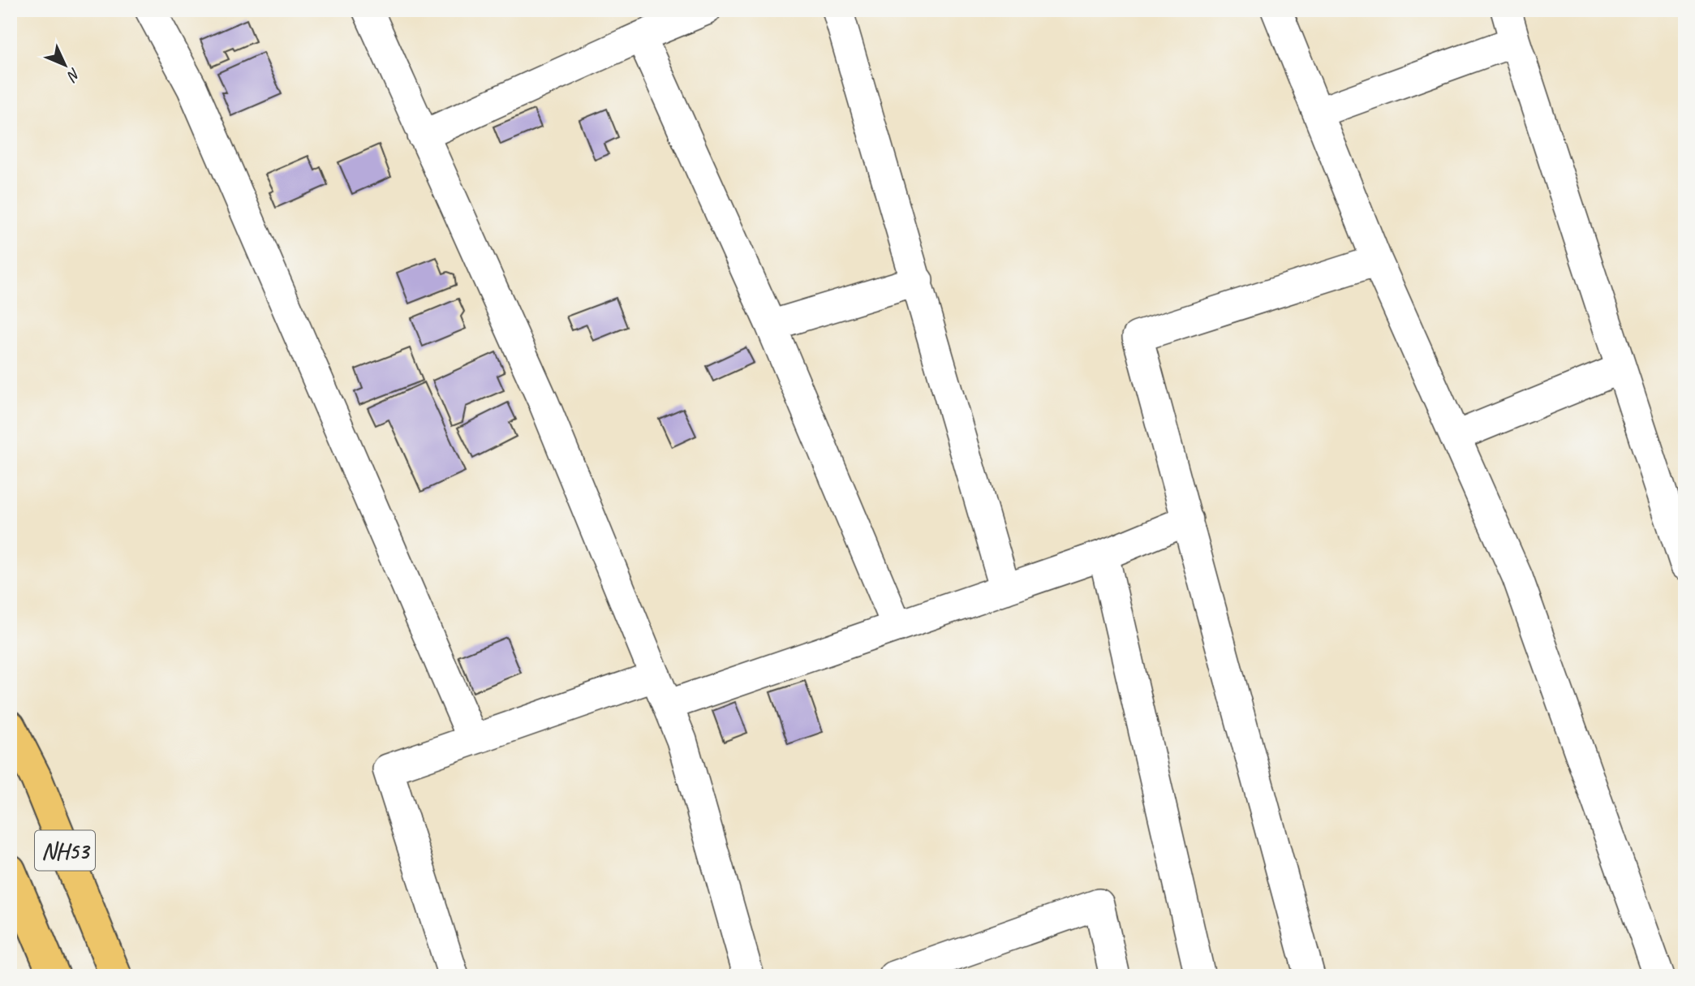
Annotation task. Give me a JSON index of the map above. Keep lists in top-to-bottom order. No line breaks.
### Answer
{"streets":{"highway":["NH53"]},"north":"bottom right"}
